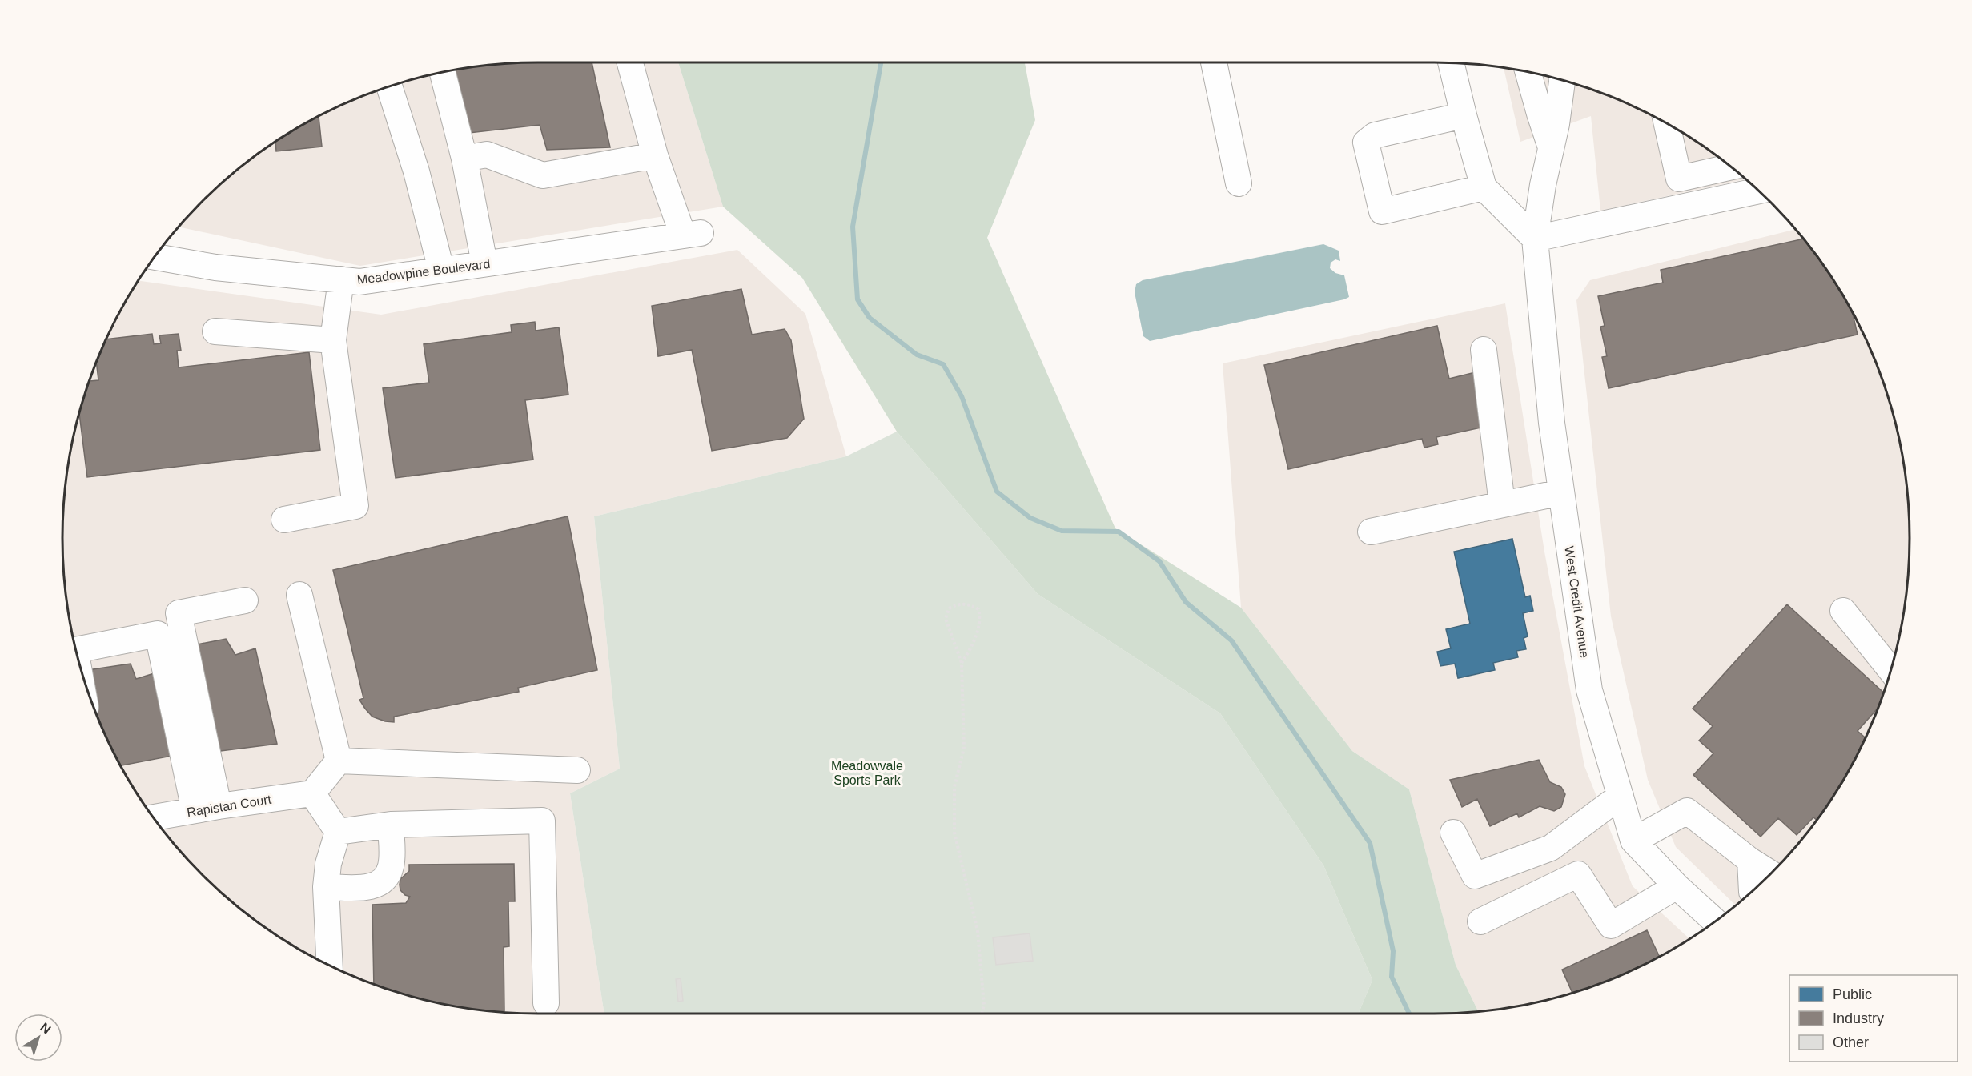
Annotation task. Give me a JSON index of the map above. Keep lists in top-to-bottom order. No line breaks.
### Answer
{"streets":{"street":["Meadowpine Boulevard","West Credit Avenue","Rapistan Court"]},"parks":["Meadowvale Sports Park"],"legend":["Public","Industry","Other"],"north":"top right"}
